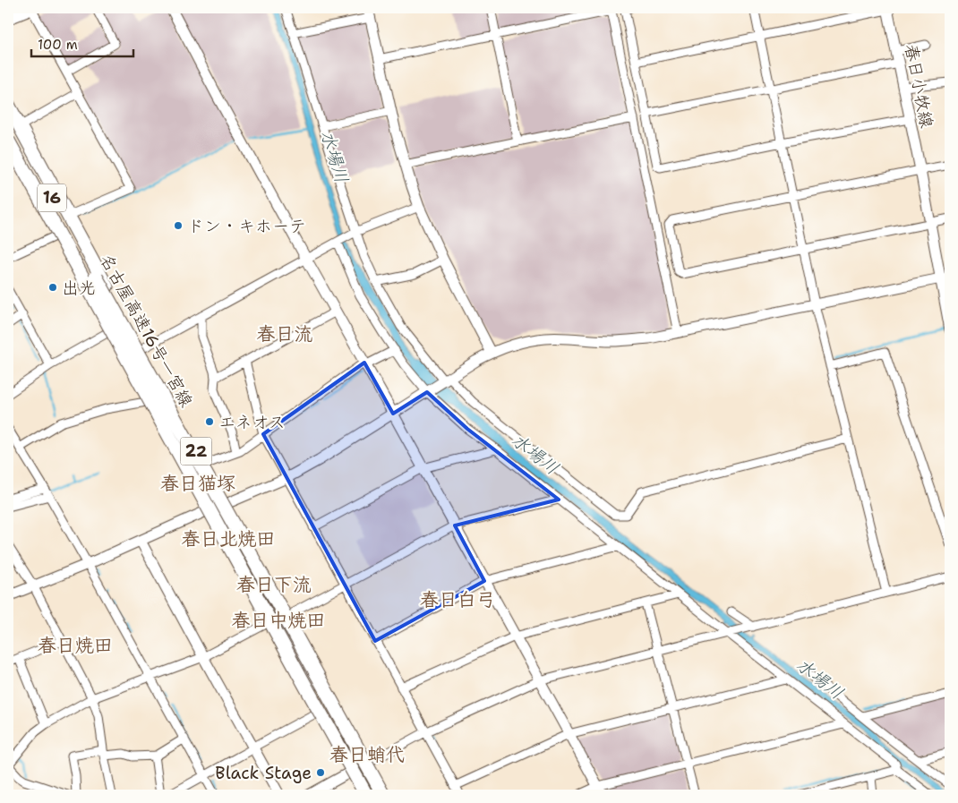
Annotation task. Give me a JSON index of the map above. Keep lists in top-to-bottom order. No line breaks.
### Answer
{"streets":{"highway":["16","名古屋高速16号一宮線","22"],"street":["春日小牧線"]},"districts":["春日流","春日猫塚","春日北焼田","春日下流","春日白弓","春日中焼田","春日焼田","春日蛸代"],"water":["水場川"],"places":["ドン・キホーテ","出光","エネオス","Black Stage"],"scale_bar":"100 m"}
